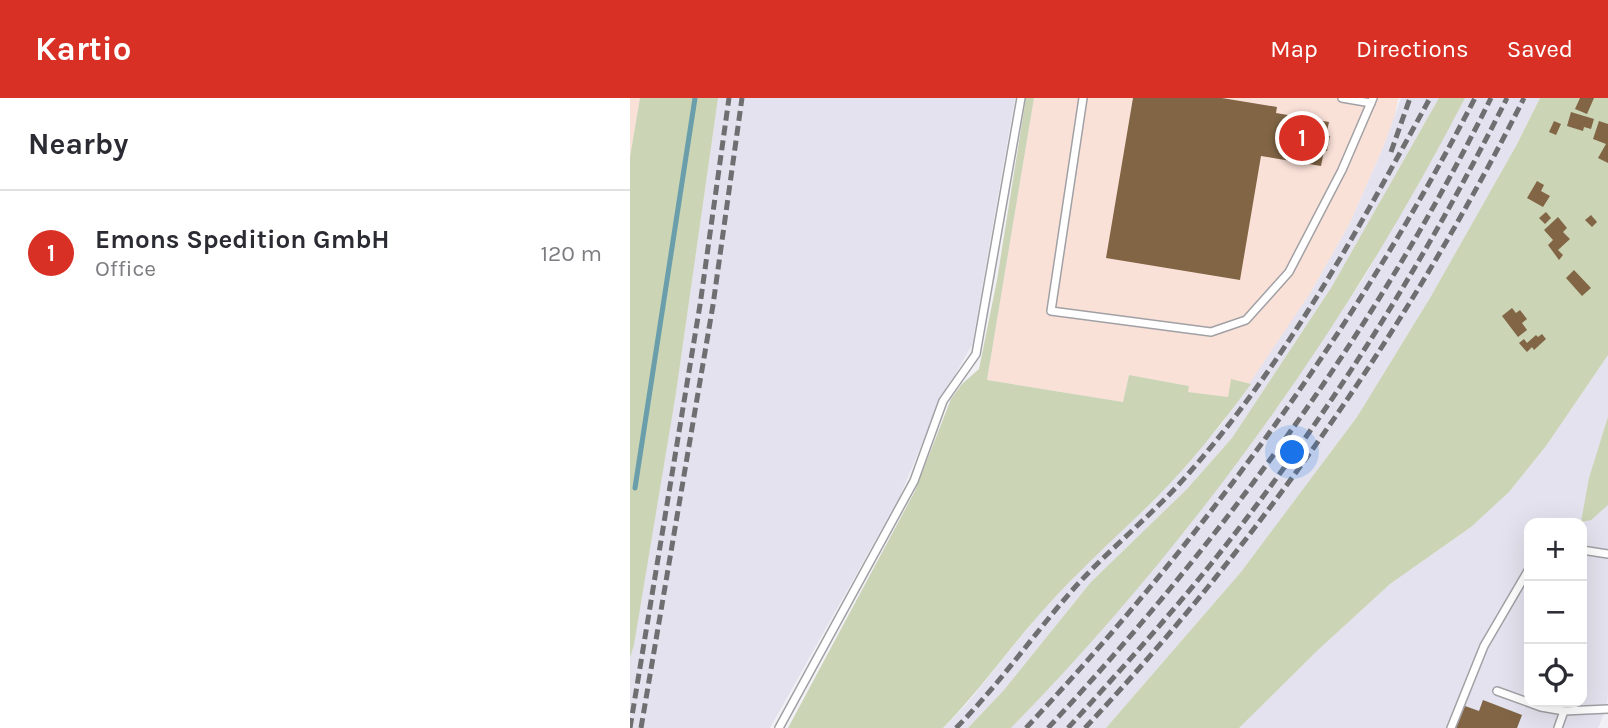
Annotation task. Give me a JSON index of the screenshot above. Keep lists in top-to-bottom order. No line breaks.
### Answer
{"page":{"header":"Kartio","nav":["Map","Directions","Saved"],"heading":"Nearby","pins":"1","list":[{"mark":"1","name":"Emons Spedition GmbH","note":"Office","value":"120 m"}],"map_buttons":["+","−"]}}
